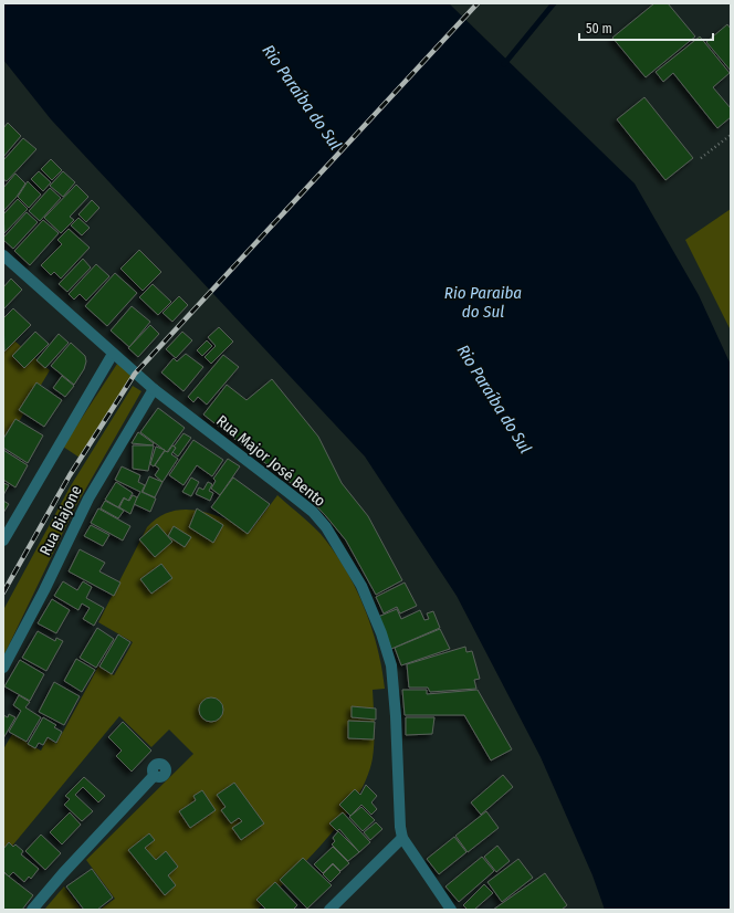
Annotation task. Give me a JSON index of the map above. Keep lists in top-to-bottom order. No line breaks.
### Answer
{"streets":{"street":["Rua Major José Bento","Rua Biajone"]},"crossings":[["Rua Major José Bento","Rua Biajone"]],"water":["Rio Paraíba do Sul","Rio Paraiba do Sul"],"scale_bar":"50 m"}
